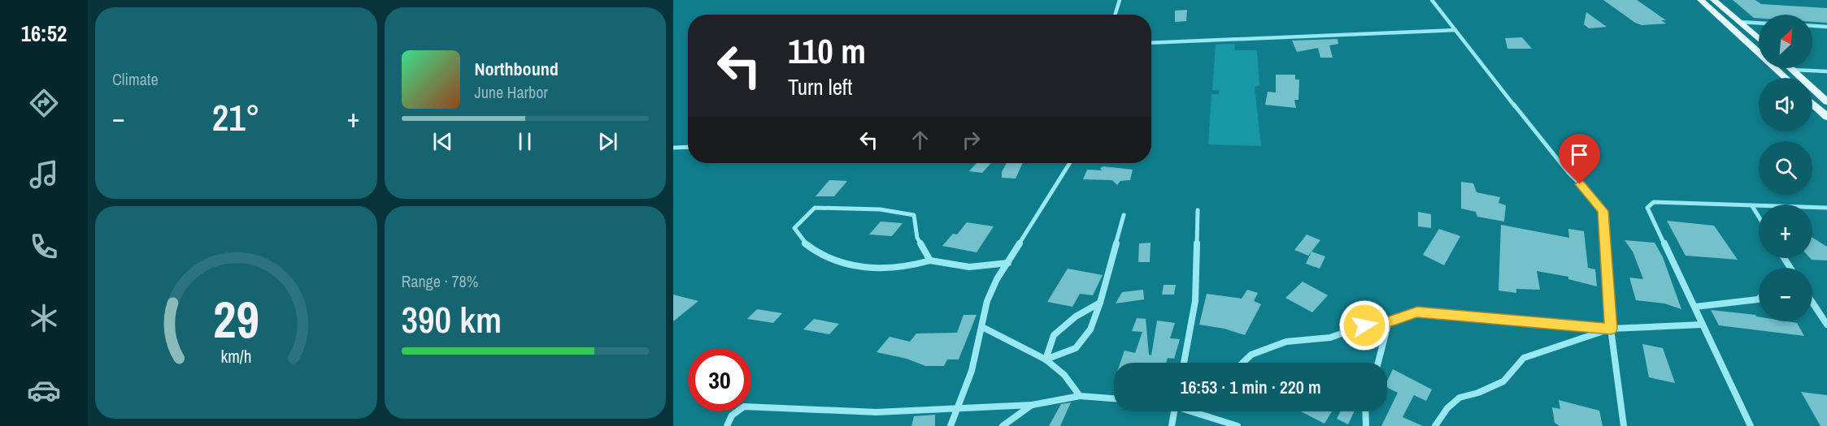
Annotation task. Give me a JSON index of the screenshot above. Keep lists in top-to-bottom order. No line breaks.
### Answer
{"north":"top right","page":{"tabs":"16:52","tile":["Climate",["Range · 78%","390 km"]],"map_buttons":["+","−"],"turn":["110 m","Turn left"],"song":["Northbound","June Harbor"],"heat":["−","21°","+"],"limit":"30","trip":"16:53 · 1 min · 220 m","gauge":["29","km/h"]}}
